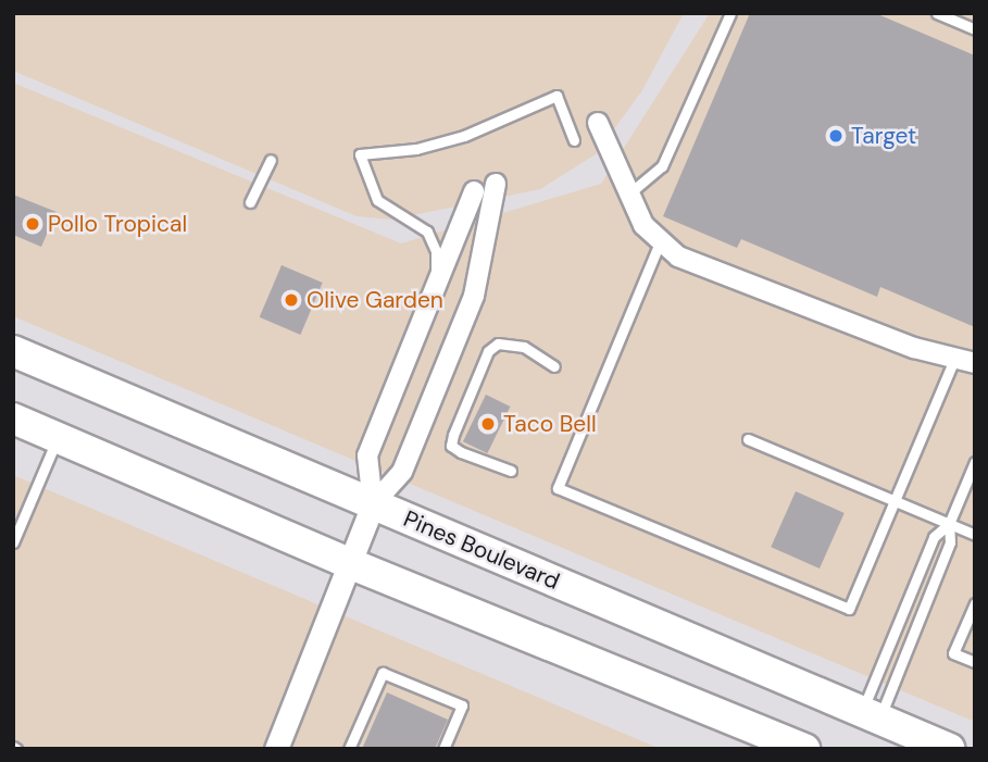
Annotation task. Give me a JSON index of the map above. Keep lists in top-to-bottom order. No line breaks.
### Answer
{"streets":{"highway":["Pines Boulevard"]},"places":["Target","Pollo Tropical","Olive Garden","Taco Bell"]}
